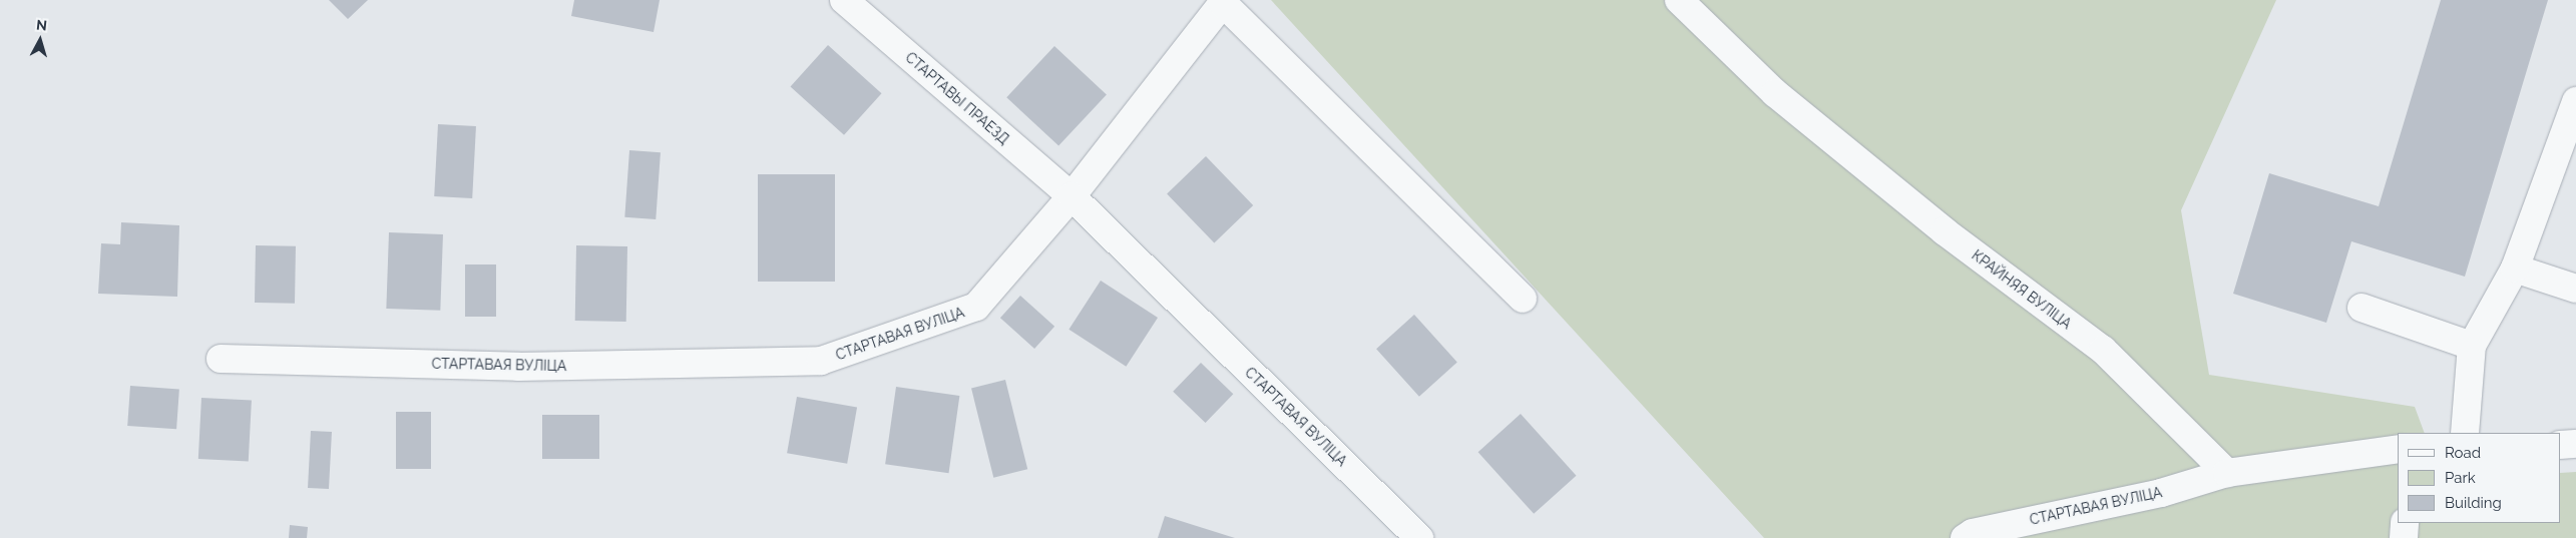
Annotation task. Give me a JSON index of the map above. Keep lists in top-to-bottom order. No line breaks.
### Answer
{"streets":{"street":["СТАРТАВЫ ПРАЕЗД","КРАЙНЯЯ ВУЛІЦА","СТАРТАВАЯ ВУЛІЦА"]},"crossings":[["СТАРТАВЫ ПРАЕЗД","СТАРТАВАЯ ВУЛІЦА"],["КРАЙНЯЯ ВУЛІЦА","СТАРТАВАЯ ВУЛІЦА"]],"legend":["Road","Park","Building"],"north":"top"}
